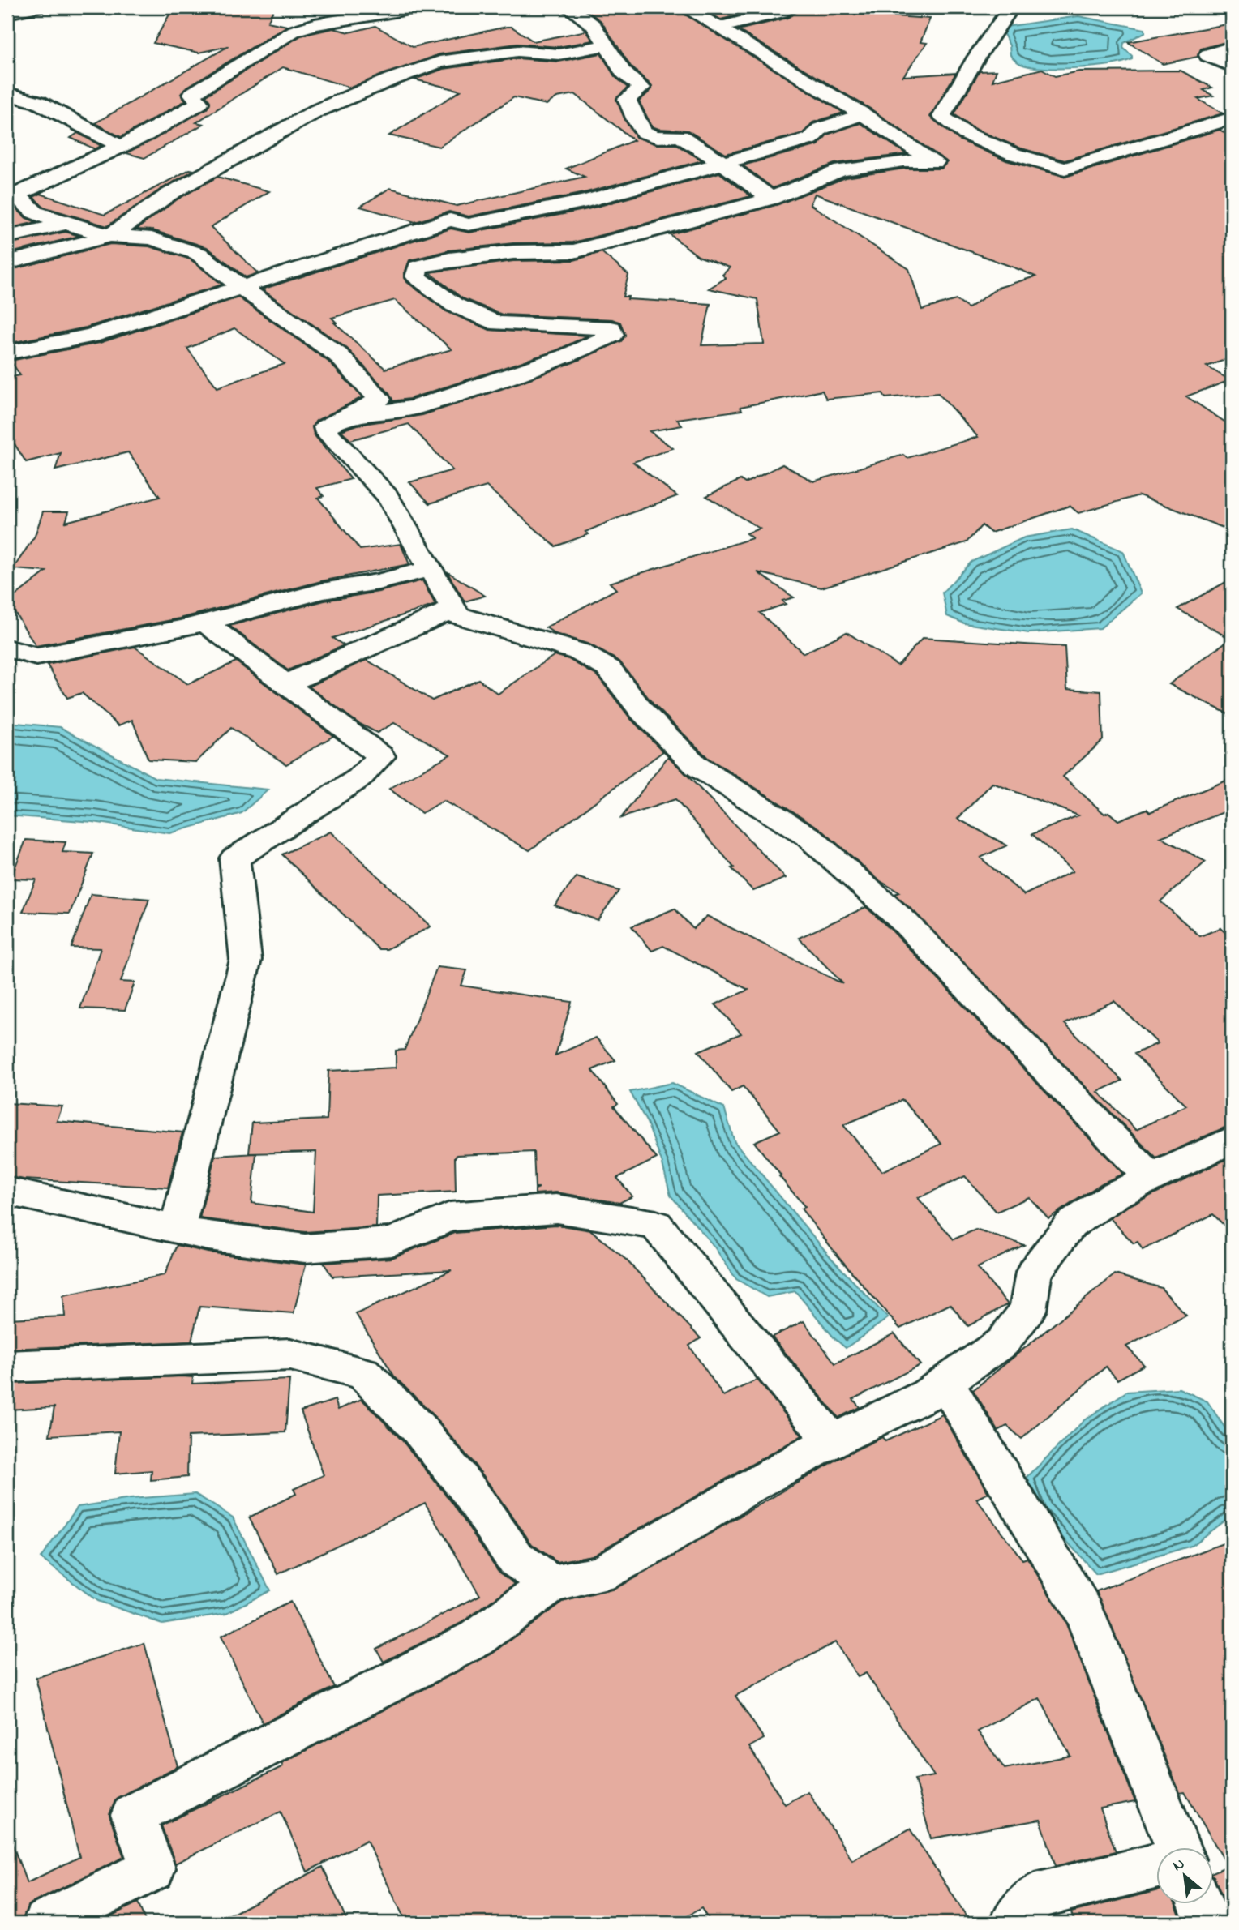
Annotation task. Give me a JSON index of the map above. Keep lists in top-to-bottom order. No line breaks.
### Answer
{"north":"top left"}
